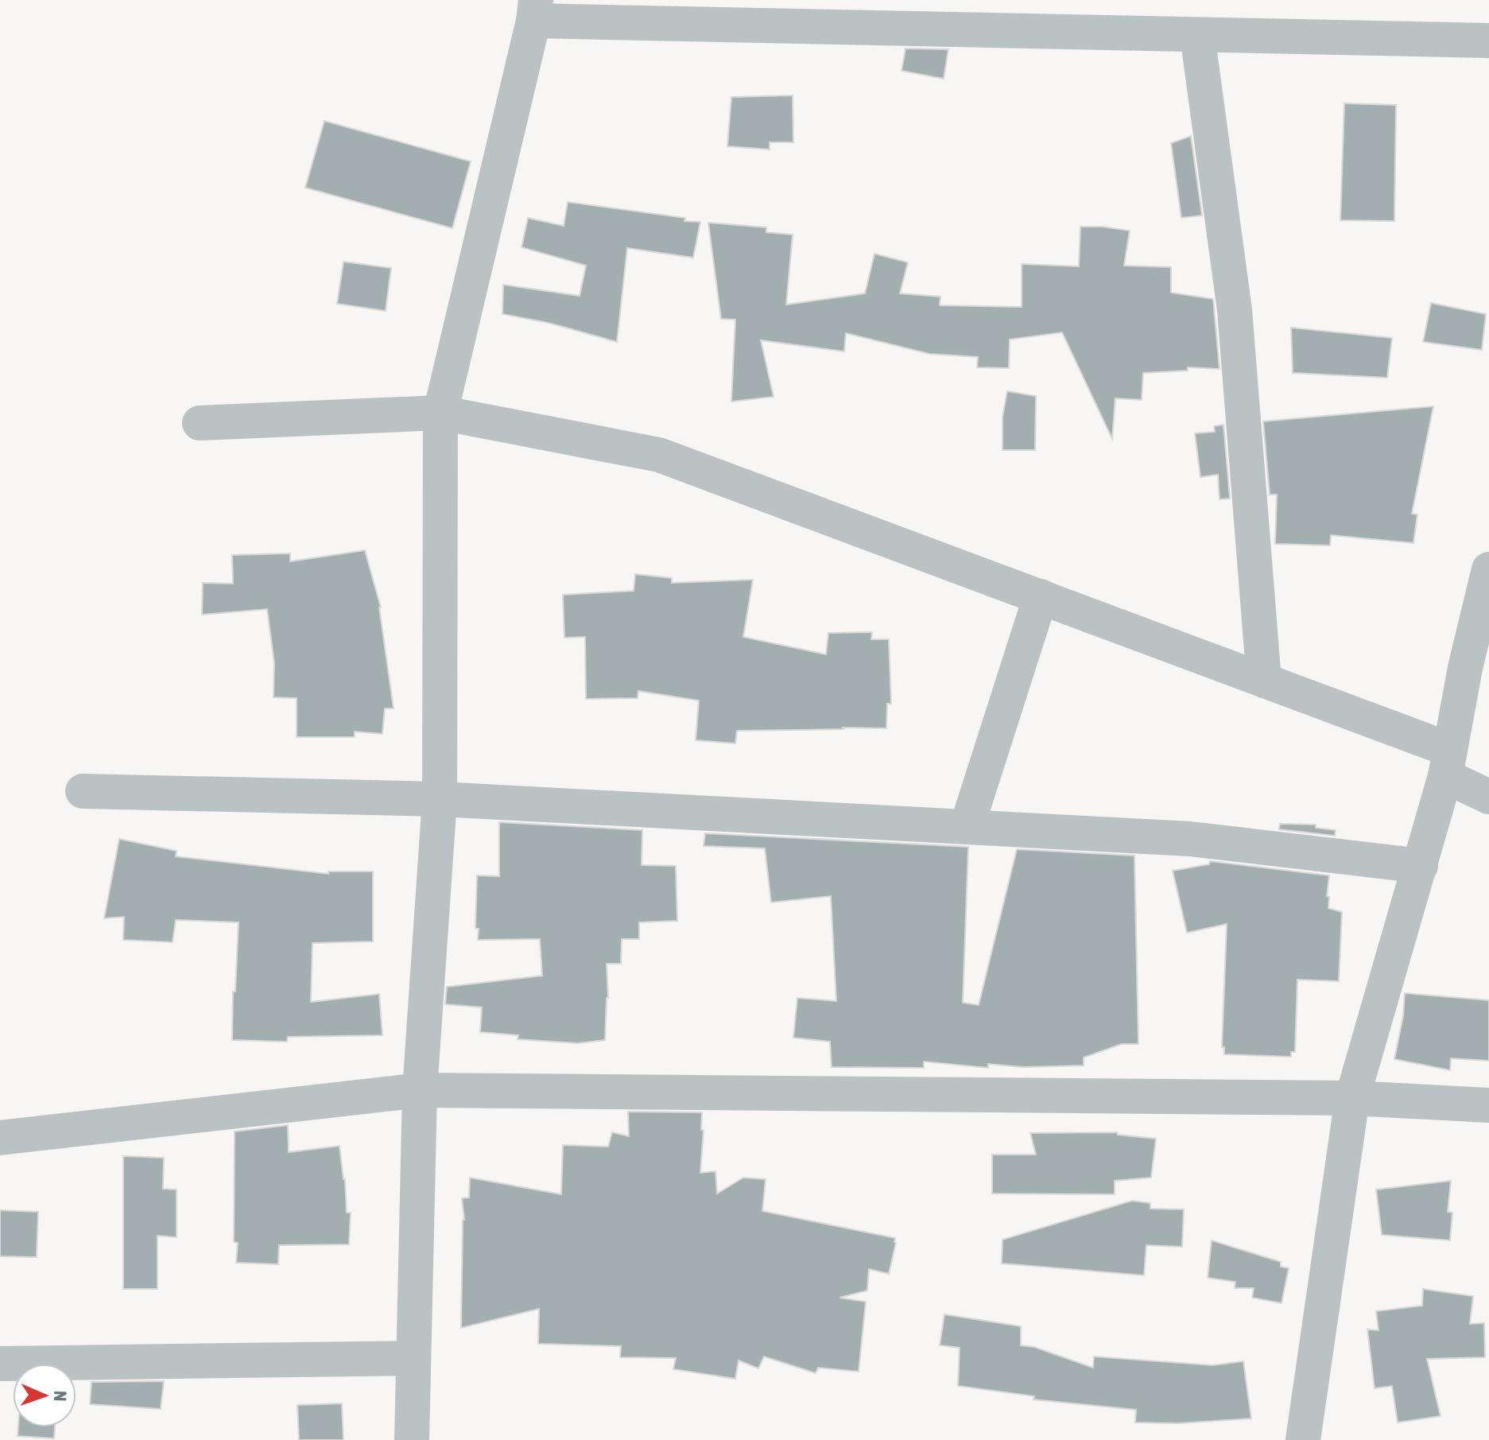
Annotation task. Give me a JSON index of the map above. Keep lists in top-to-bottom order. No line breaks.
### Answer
{"north":"right"}
